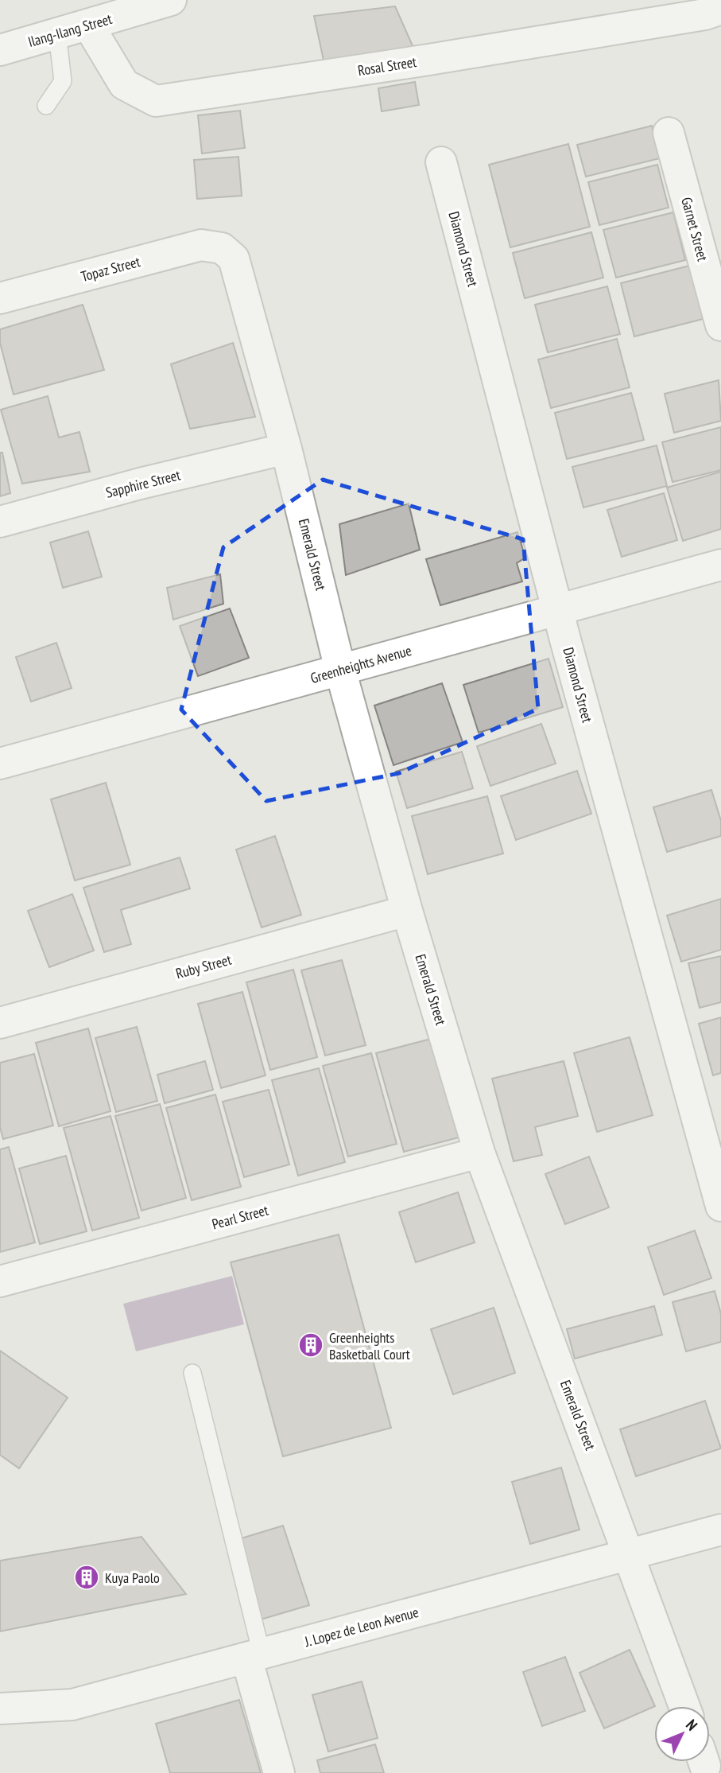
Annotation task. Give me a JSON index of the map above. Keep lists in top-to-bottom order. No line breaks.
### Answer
{"streets":{"street":["Ilang-Ilang Street","Rosal Street","Garnet Street","Diamond Street","Topaz Street","Sapphire Street","Emerald Street","Greenheights Avenue","Ruby Street","Pearl Street","J. Lopez de Leon Avenue"]},"crossings":[["Ilang-Ilang Street","Rosal Street"],["Diamond Street","Greenheights Avenue"],["Topaz Street","Emerald Street"],["Sapphire Street","Emerald Street"],["Emerald Street","Greenheights Avenue"],["Emerald Street","Ruby Street"],["Emerald Street","Pearl Street"],["Emerald Street","J. Lopez de Leon Avenue"]],"places":{"building":["Greenheights Basketball Court","Kuya Paolo"]},"north":"top right"}
